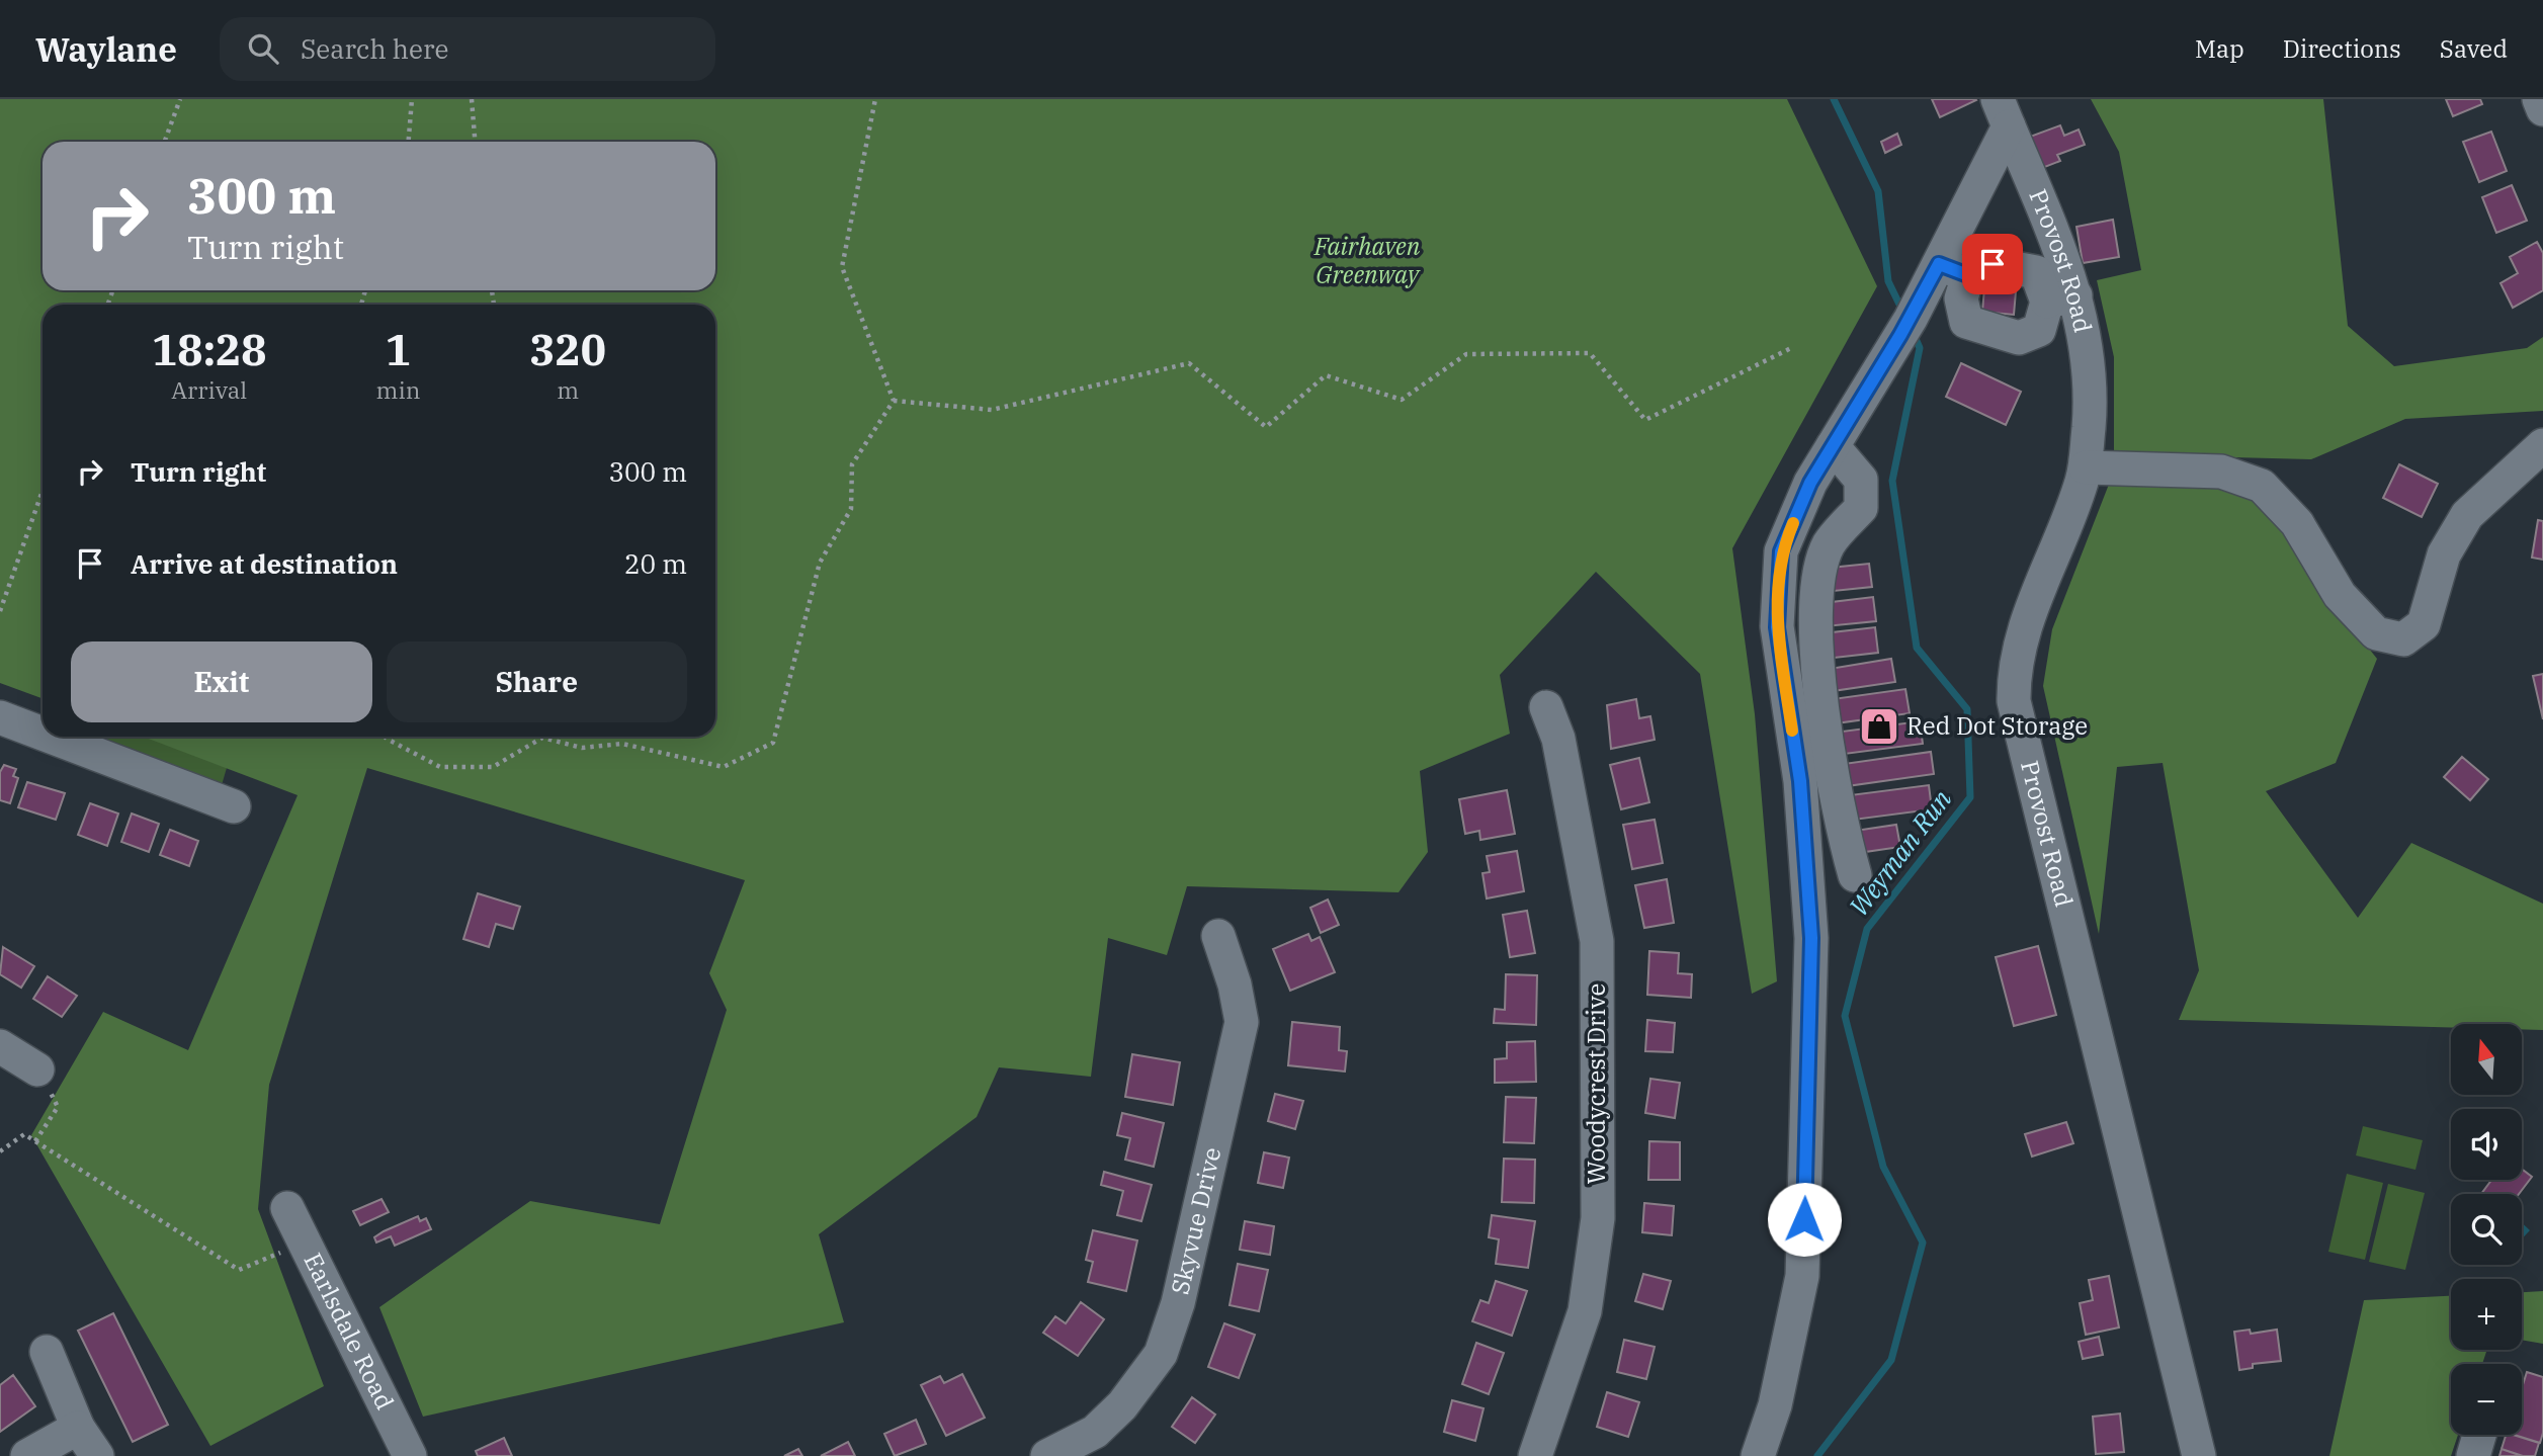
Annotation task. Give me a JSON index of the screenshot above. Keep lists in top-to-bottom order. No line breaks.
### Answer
{"streets":{"street":["Provost Road","Woodycrest Drive","Skyvue Drive","Earlsdale Road"]},"water":["Weyman Run"],"parks":["Fairhaven Greenway"],"places":{"shop":["Red Dot Storage"]},"north":"top","page":{"header":"Waylane","search":"Search here","nav":["Map","Directions","Saved"],"turn":["300 m","Turn right"],"eta":["18:28","Arrival","1","min","320","m"],"list":[{"name":"Turn right","value":"300 m"},{"name":"Arrive at destination","value":"20 m"}],"buttons":["Exit","Share"],"map_buttons":["+","−"]}}
